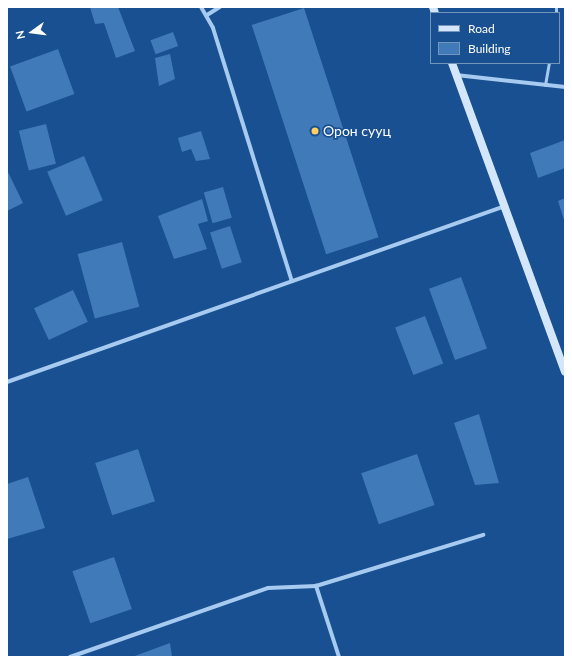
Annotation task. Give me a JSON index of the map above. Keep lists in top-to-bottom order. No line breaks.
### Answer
{"places":["Орон сууц"],"legend":["Road","Building"],"north":"left"}
